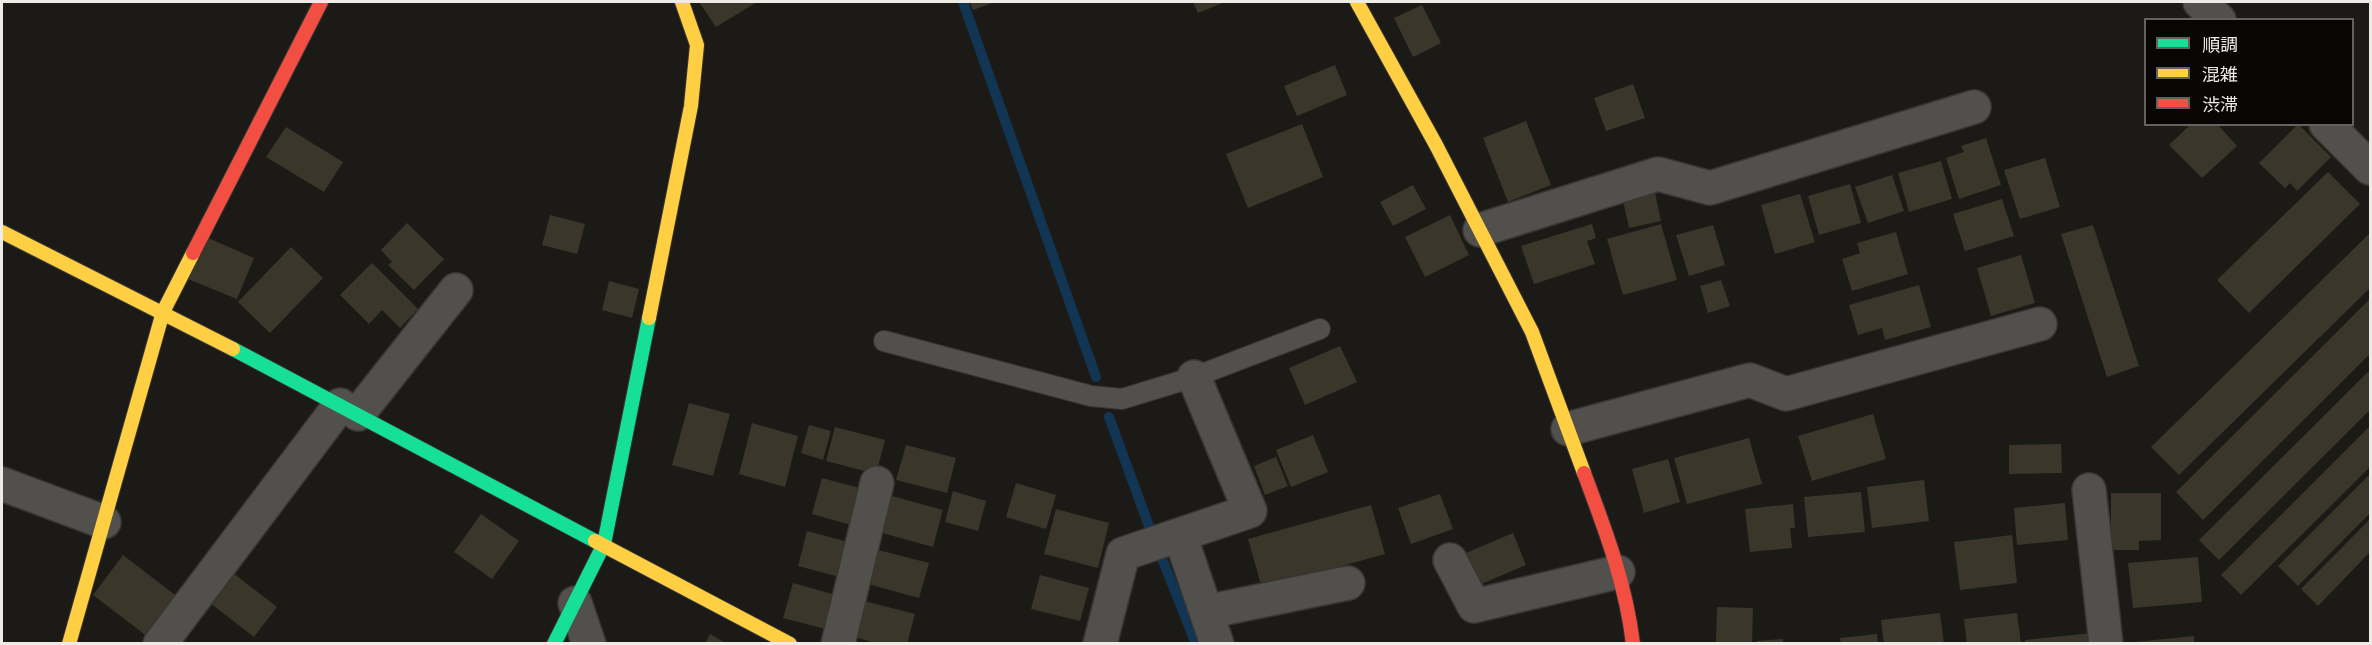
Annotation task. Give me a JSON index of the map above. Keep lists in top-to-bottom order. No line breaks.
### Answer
{"legend":["順調","混雑","渋滞"]}
